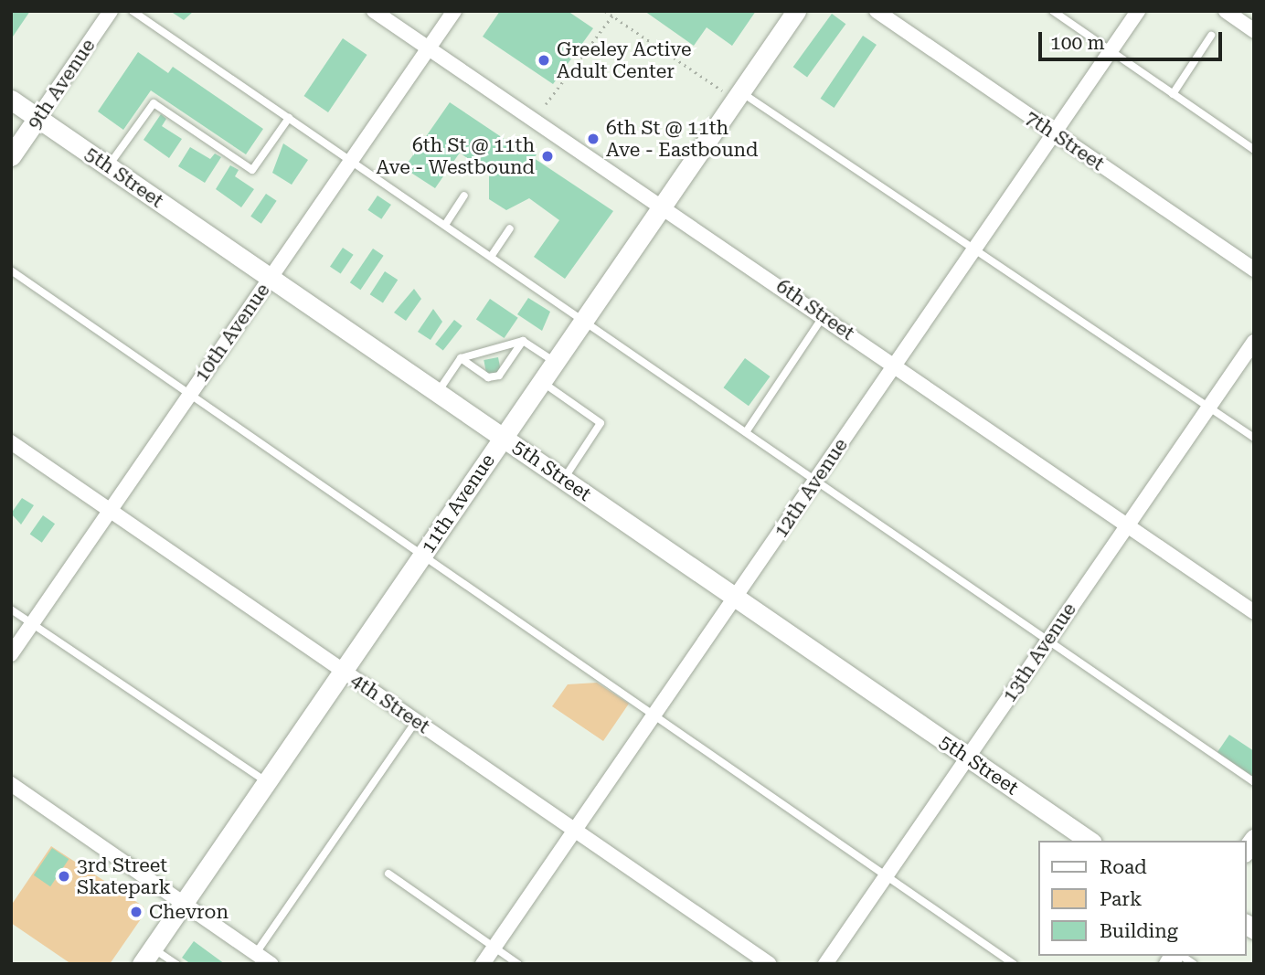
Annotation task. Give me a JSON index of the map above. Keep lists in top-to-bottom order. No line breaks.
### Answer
{"streets":{"main road":["9th Avenue","5th Street","11th Avenue"],"street":["7th Street","6th Street","10th Avenue","12th Avenue","13th Avenue","4th Street"]},"crossings":[["9th Avenue","5th Street"],["7th Street","12th Avenue"],["5th Street","10th Avenue"],["5th Street","12th Avenue"],["5th Street","11th Avenue"],["5th Street","13th Avenue"],["6th Street","10th Avenue"],["6th Street","12th Avenue"],["6th Street","11th Avenue"],["6th Street","13th Avenue"],["10th Avenue","4th Street"],["12th Avenue","4th Street"],["11th Avenue","4th Street"]],"places":["Greeley Active Adult Center","6th St @ 11th Ave - Eastbound","6th St @ 11th Ave - Westbound","3rd Street Skatepark","Chevron"],"legend":["Road","Park","Building"],"scale_bar":"100 m"}
